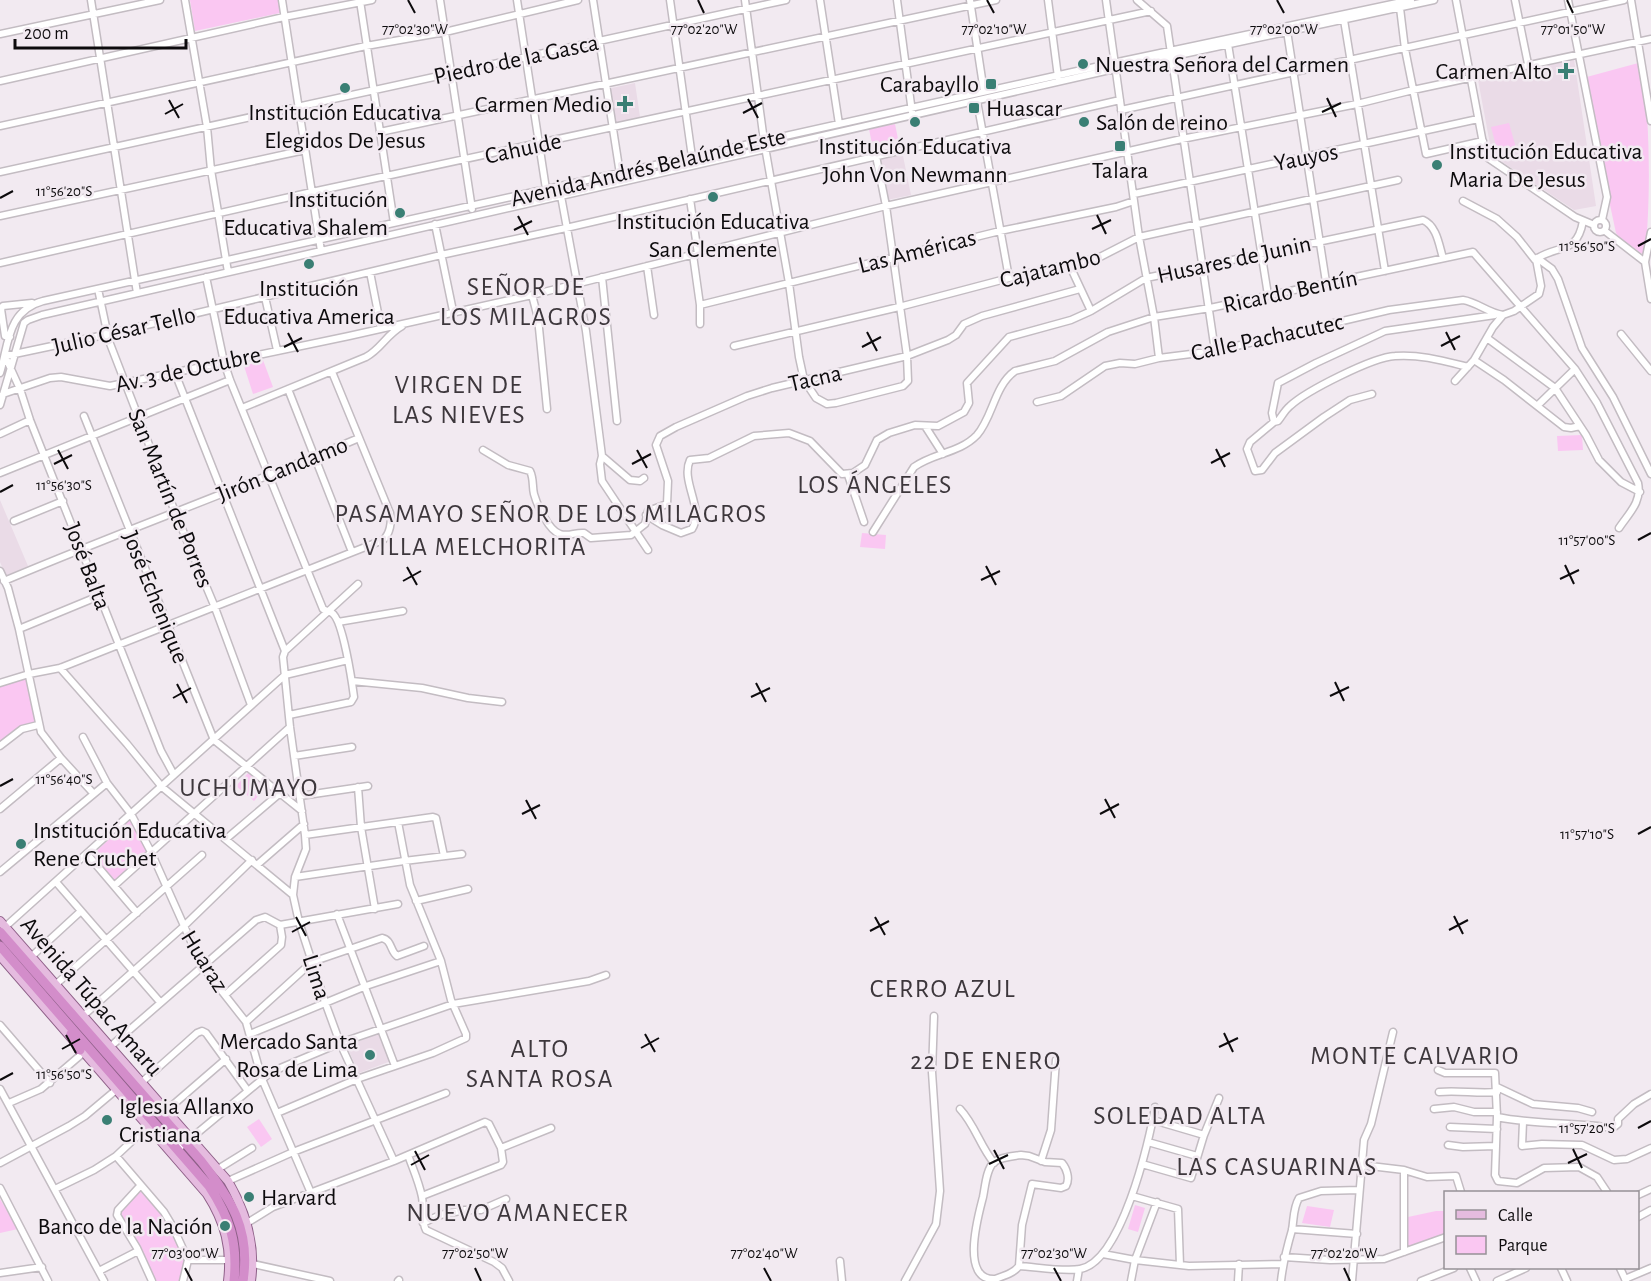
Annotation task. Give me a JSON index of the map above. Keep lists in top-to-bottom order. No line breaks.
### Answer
{"streets":{"highway":["Avenida Túpac Amaru"],"street":["Piedro de la Gasca","Cahuide","Yauyos","Avenida Andrés Belaúnde Este","Las Américas","Husares de Junin","Cajatambo","Ricardo Bentín","Julio César Tello","Calle Pachacutec","Av. 3 de Octubre","Tacna","Jirón Candamo","San Martín de Porres","José Balta","José Echenique","Huaraz","Lima"]},"crossings":[["Yauyos","Las Américas"],["Avenida Andrés Belaúnde Este","Julio César Tello"],["Avenida Andrés Belaúnde Este","Av. 3 de Octubre"],["Avenida Andrés Belaúnde Este","San Martín de Porres"],["Avenida Andrés Belaúnde Este","José Balta"],["Husares de Junin","Ricardo Bentín"],["Julio César Tello","San Martín de Porres"],["Julio César Tello","José Balta"],["Av. 3 de Octubre","San Martín de Porres"],["Av. 3 de Octubre","José Balta"],["Jirón Candamo","San Martín de Porres"],["Jirón Candamo","José Balta"],["Jirón Candamo","José Echenique"],["José Echenique","Lima"]],"districts":["SEÑOR DE LOS MILAGROS","VIRGEN DE LAS NIEVES","LOS ÁNGELES","PASAMAYO SEÑOR DE LOS MILAGROS","VILLA MELCHORITA","UCHUMAYO","CERRO AZUL","ALTO SANTA ROSA","MONTE CALVARIO","22 DE ENERO","SOLEDAD ALTA","LAS CASUARINAS","NUEVO AMANECER"],"places":{"other":["Nuestra Señora del Carmen","Institución Educativa Elegidos De Jesus","Institución Educativa John Von Newmann","Salón de reino","Institución Educativa Maria De Jesus","Institución Educativa San Clemente","Institución Educativa Shalem","Institución Educativa America","Institución Educativa Rene Cruchet","Mercado Santa Rosa de Lima","Iglesia Allanxo Cristiana","Harvard","Banco de la Nación"],"health":["Carmen Alto","Carmen Medio"],"transit":["Carabayllo","Huascar","Talara"]},"legend":["Calle","Parque"],"scale_bar":"200 m","coordinates":["77°02'30\"W","77°02'20\"W","77°02'10\"W","77°02'00\"W","77°01'50\"W","11°56'20\"S","11°56'50\"S","11°56'30\"S","11°57'00\"S","11°56'40\"S","11°57'10\"S","11°57'20\"S","77°03'00\"W","77°02'50\"W","77°02'40\"W"]}
